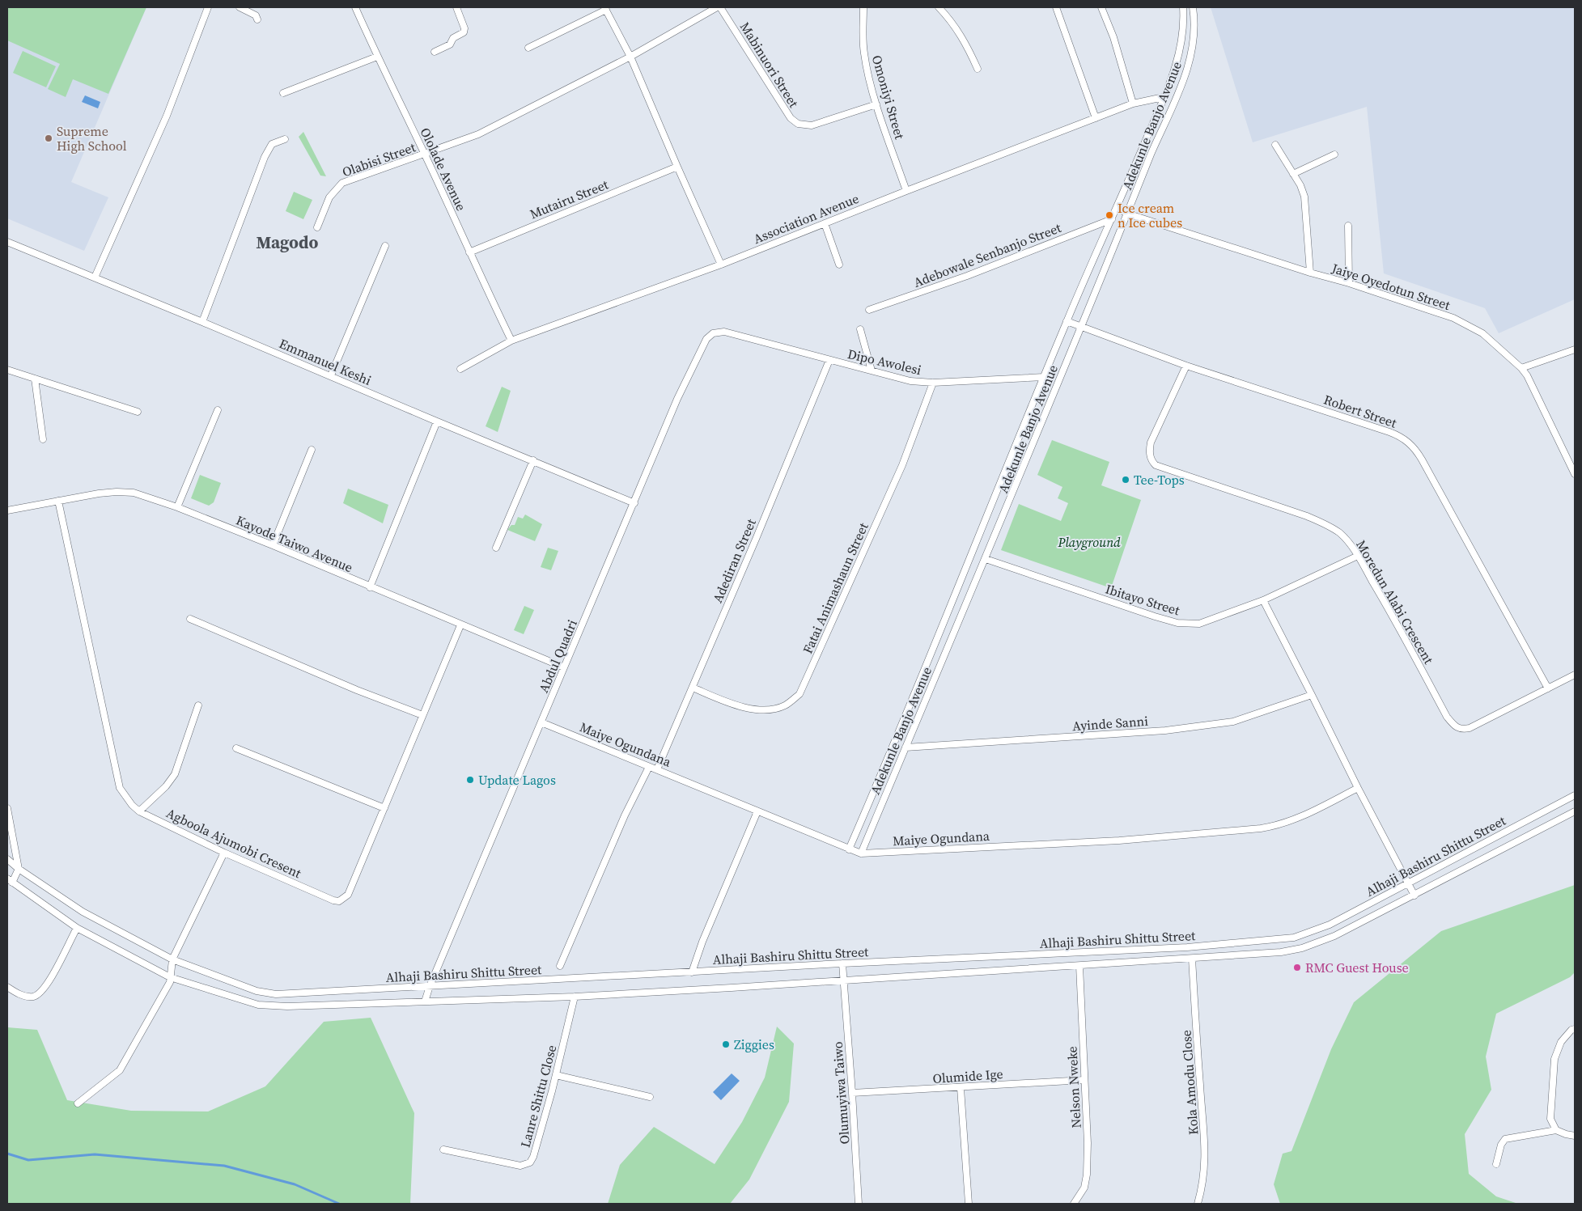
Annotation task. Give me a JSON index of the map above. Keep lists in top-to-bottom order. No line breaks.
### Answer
{"streets":{"street":["Mabinuori Street","Omoniyi Street","Adekunle Banjo Avenue","Olabisi Street","Ololade Avenue","Mutairu Street","Association Avenue","Adebowale Senbanjo Street","Jaiye Oyedotun Street","Emmanuel Keshi","Dipo Awolesi","Robert Street","Kayode Taiwo Avenue","Adediran Street","Fatai Animashaun Street","Ibitayo Street","Moredun Alabi Crescent","Abdul Quadri","Ayinde Sanni","Maiye Ogundana","Agboola Ajumobi Cresent","Alhaji Bashiru Shittu Street","Olumide Ige","Kola Amodu Close","Nelson Nweke","Olumuyiwa Taiwo","Lanre Shittu Close"]},"crossings":[["Mabinuori Street","Omoniyi Street"],["Omoniyi Street","Association Avenue"],["Adekunle Banjo Avenue","Association Avenue"],["Adekunle Banjo Avenue","Adebowale Senbanjo Street"],["Adekunle Banjo Avenue","Jaiye Oyedotun Street"],["Adekunle Banjo Avenue","Dipo Awolesi"],["Adekunle Banjo Avenue","Robert Street"],["Adekunle Banjo Avenue","Ibitayo Street"],["Adekunle Banjo Avenue","Ayinde Sanni"],["Adekunle Banjo Avenue","Maiye Ogundana"],["Olabisi Street","Ololade Avenue"],["Ololade Avenue","Mutairu Street"],["Ololade Avenue","Association Avenue"],["Emmanuel Keshi","Abdul Quadri"],["Dipo Awolesi","Adediran Street"],["Dipo Awolesi","Fatai Animashaun Street"],["Dipo Awolesi","Abdul Quadri"],["Robert Street","Moredun Alabi Crescent"],["Kayode Taiwo Avenue","Abdul Quadri"],["Kayode Taiwo Avenue","Agboola Ajumobi Cresent"],["Adediran Street","Fatai Animashaun Street"],["Adediran Street","Maiye Ogundana"],["Ibitayo Street","Moredun Alabi Crescent"],["Abdul Quadri","Maiye Ogundana"],["Abdul Quadri","Alhaji Bashiru Shittu Street"],["Alhaji Bashiru Shittu Street","Kola Amodu Close"],["Alhaji Bashiru Shittu Street","Nelson Nweke"],["Alhaji Bashiru Shittu Street","Olumuyiwa Taiwo"],["Alhaji Bashiru Shittu Street","Lanre Shittu Close"],["Olumide Ige","Nelson Nweke"],["Olumide Ige","Olumuyiwa Taiwo"]],"districts":["Magodo"],"parks":["Playground"],"places":["Supreme High School","Ice cream n Ice cubes","Tee-Tops","Update Lagos","RMC Guest House","Ziggies"]}
